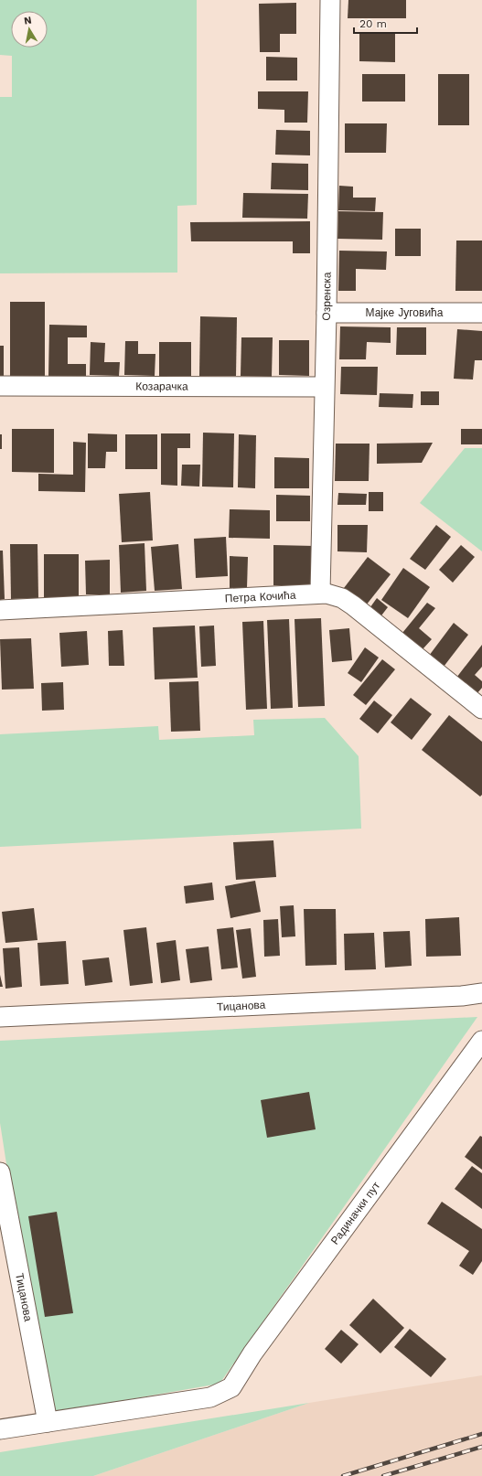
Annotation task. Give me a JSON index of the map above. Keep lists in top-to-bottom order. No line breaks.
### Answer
{"streets":{"street":["Озренска","Мајке Југовића","Козарачка","Петра Кочића","Тицанова","Радиначки пут"]},"crossings":[["Озренска","Мајке Југовића"],["Озренска","Козарачка"],["Озренска","Петра Кочића"],["Тицанова","Радиначки пут"]],"scale_bar":"20 m","north":"top"}
